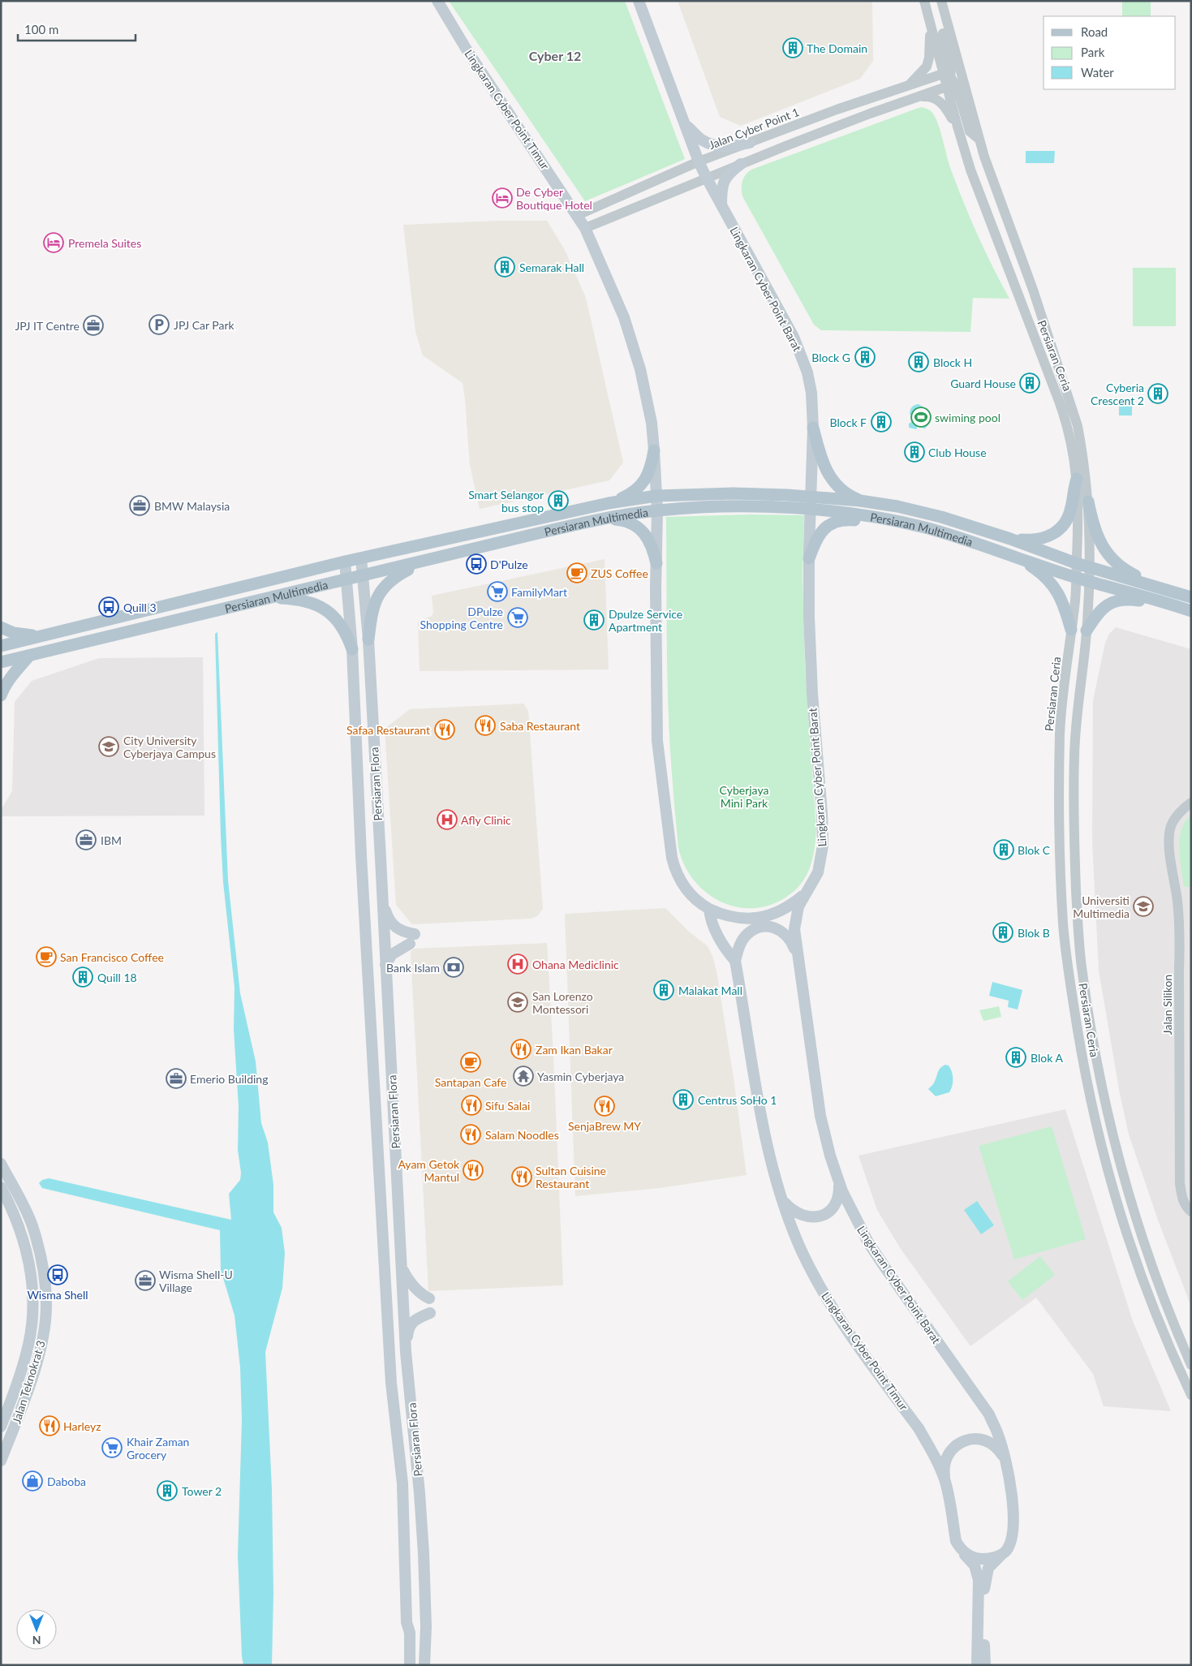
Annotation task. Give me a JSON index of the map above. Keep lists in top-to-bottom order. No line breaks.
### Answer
{"streets":{"main road":["Lingkaran Cyber Point Timur","Lingkaran Cyber Point Barat","Persiaran Multimedia","Persiaran Flora","Jalan Teknokrat 3"],"street":["Jalan Cyber Point 1","Persiaran Ceria","Jalan Silikon"]},"crossings":[["Lingkaran Cyber Point Timur","Jalan Cyber Point 1"],["Lingkaran Cyber Point Timur","Persiaran Multimedia"],["Jalan Cyber Point 1","Lingkaran Cyber Point Barat"],["Lingkaran Cyber Point Barat","Persiaran Multimedia"],["Persiaran Ceria","Persiaran Multimedia"],["Persiaran Multimedia","Persiaran Flora"]],"districts":["Cyber 12"],"parks":["Cyberjaya Mini Park"],"places":{"building":["The Domain","Semarak Hall","Block G","Block H","Guard House","Cyberia Crescent 2","Block F","Club House","Smart Selangor bus stop","Dpulze Service Apartment","Blok C","Blok B","Quill 18","Malakat Mall","Blok A","Centrus SoHo 1","Tower 2"],"hotel":["De Cyber Boutique Hotel","Premela Suites"],"parking":["JPJ Car Park"],"office":["JPJ IT Centre","BMW Malaysia","IBM","Emerio Building","Wisma Shell-U Village"],"sports":["swiming pool"],"bus stop":["D'Pulze","Quill 3","Wisma Shell"],"cafe":["ZUS Coffee","San Francisco Coffee","Santapan Cafe"],"supermarket":["FamilyMart","DPulze Shopping Centre","Khair Zaman Grocery"],"restaurant":["Saba Restaurant","Safaa Restaurant","Zam Ikan Bakar","Sifu Salai","SenjaBrew MY","Salam Noodles","Ayam Getok Mantul","Sultan Cuisine Restaurant","Harleyz"],"school or university":["City University Cyberjaya Campus","Universiti Multimedia","San Lorenzo Montessori"],"hospital":["Afly Clinic","Ohana Mediclinic"],"bank":["Bank Islam"],"temple":["Yasmin Cyberjaya"],"shop":["Daboba"]},"legend":["Road","Park","Water"],"scale_bar":"100 m","north":"bottom"}
